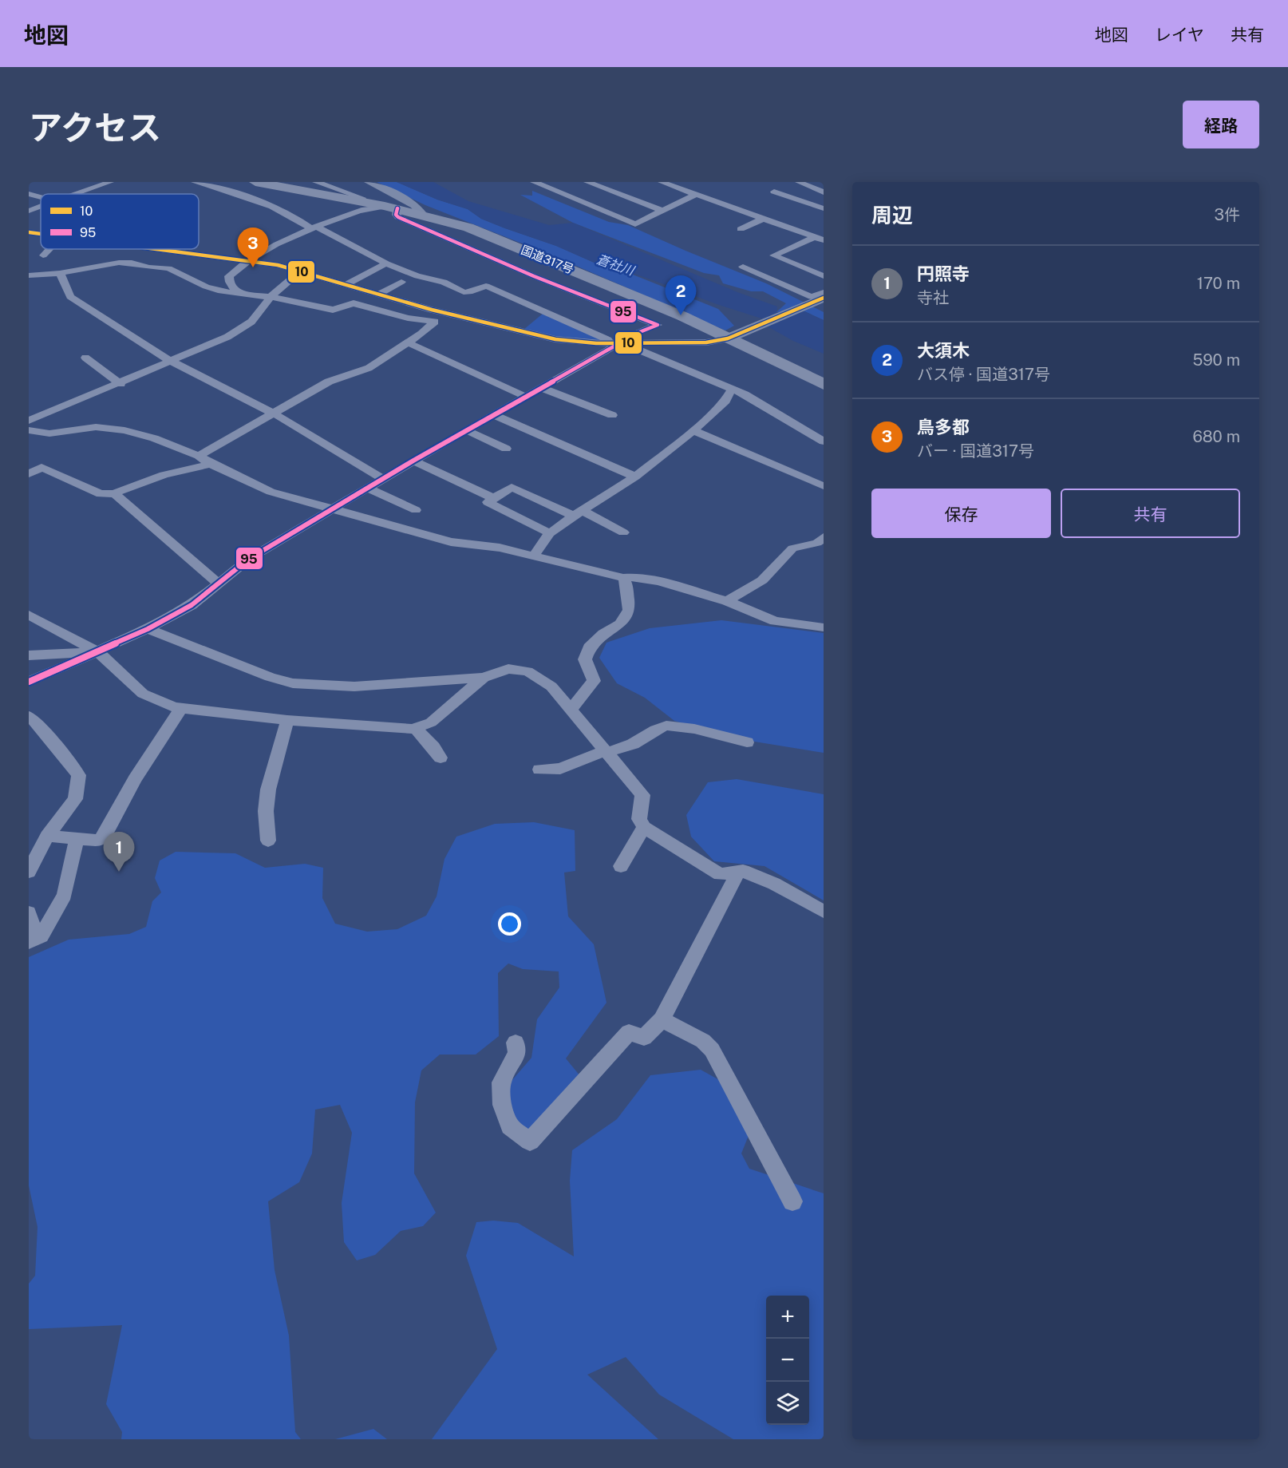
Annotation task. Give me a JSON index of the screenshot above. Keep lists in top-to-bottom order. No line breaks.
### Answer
{"streets":{"highway":["国道317号"]},"water":["蒼社川"],"lines":["transit line 95","transit line 10"],"legend":["10","95"],"page":{"header":"地図","nav":["地図","レイヤ","共有"],"title":"アクセス","buttons":["経路",["保存","共有"]],"heading":["周辺","3件"],"pins":["3","2","1"],"list":[{"mark":"1","name":"円照寺","note":"寺社","value":"170 m"},{"mark":"2","name":"大須木","note":"バス停 · 国道317号","value":"590 m"},{"mark":"3","name":"鳥多都","note":"バー · 国道317号","value":"680 m"}],"map_buttons":["+","−"]}}
